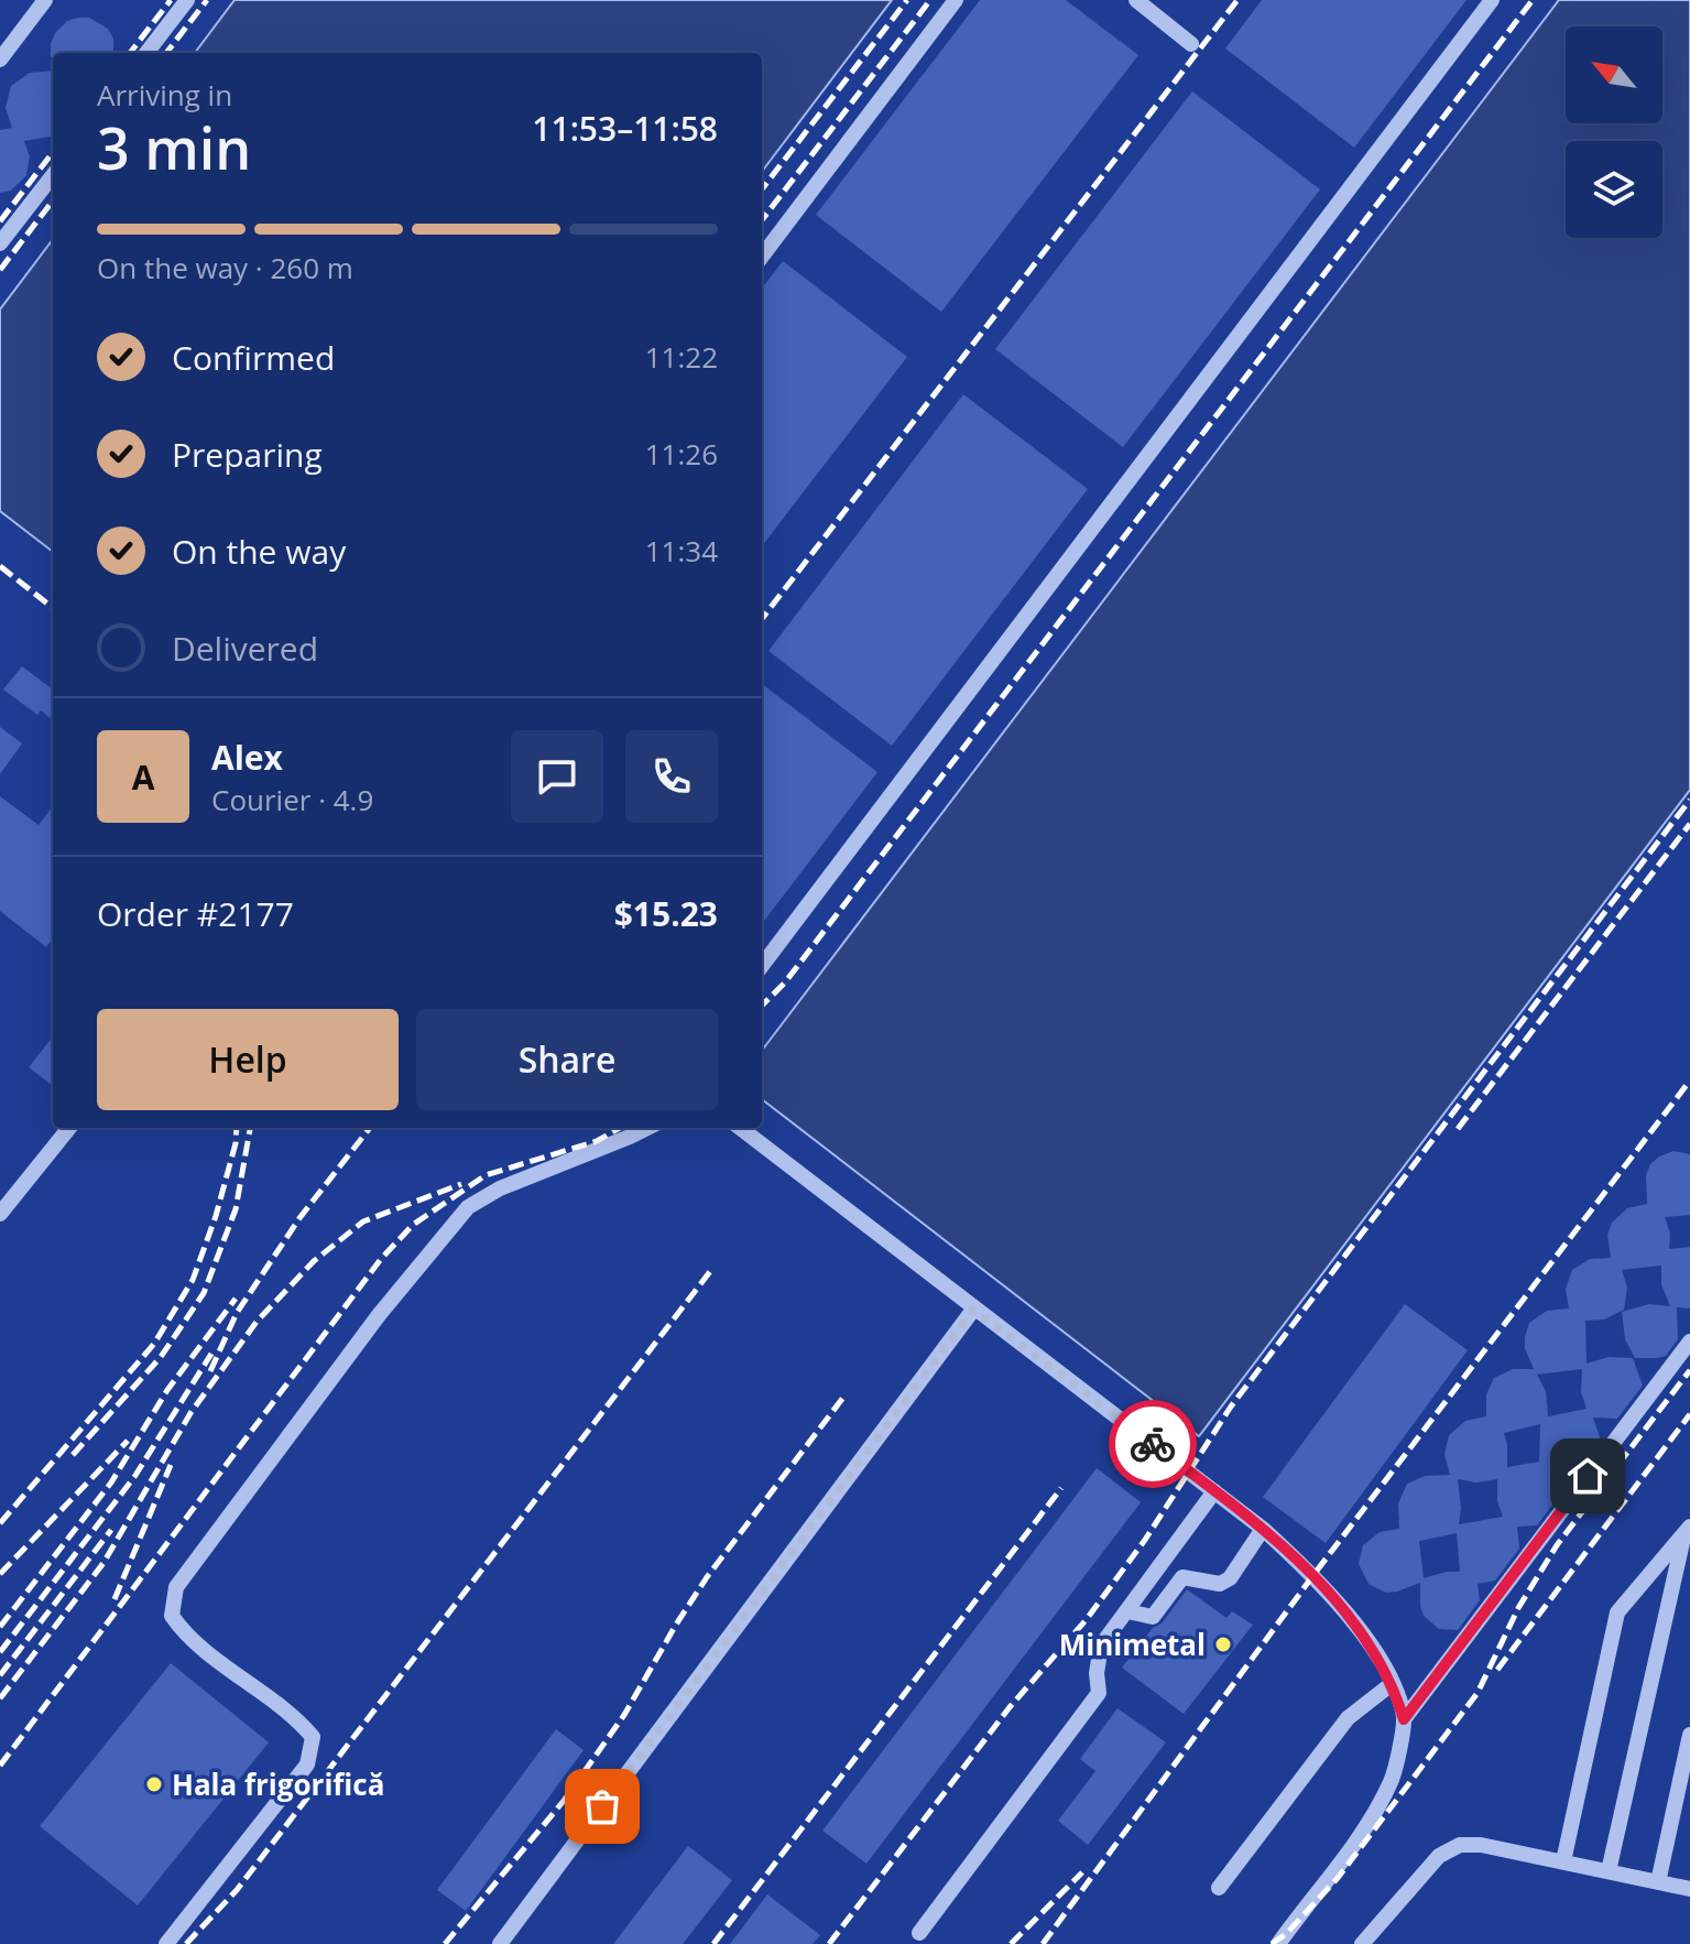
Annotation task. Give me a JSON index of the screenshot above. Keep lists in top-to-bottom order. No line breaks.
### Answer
{"places":["Minimetal","Hala frigorifică"],"north":"top left","page":{"heading":["3 min","Arriving in","11:53–11:58"],"panel":["Alex","Courier · 4.9","Order #2177","$15.23"],"bar":"On the way · 260 m","list":[["Confirmed","11:22"],["Preparing","11:26"],["On the way","11:34"],"Delivered"],"round":"A","buttons":["Help","Share"]}}
